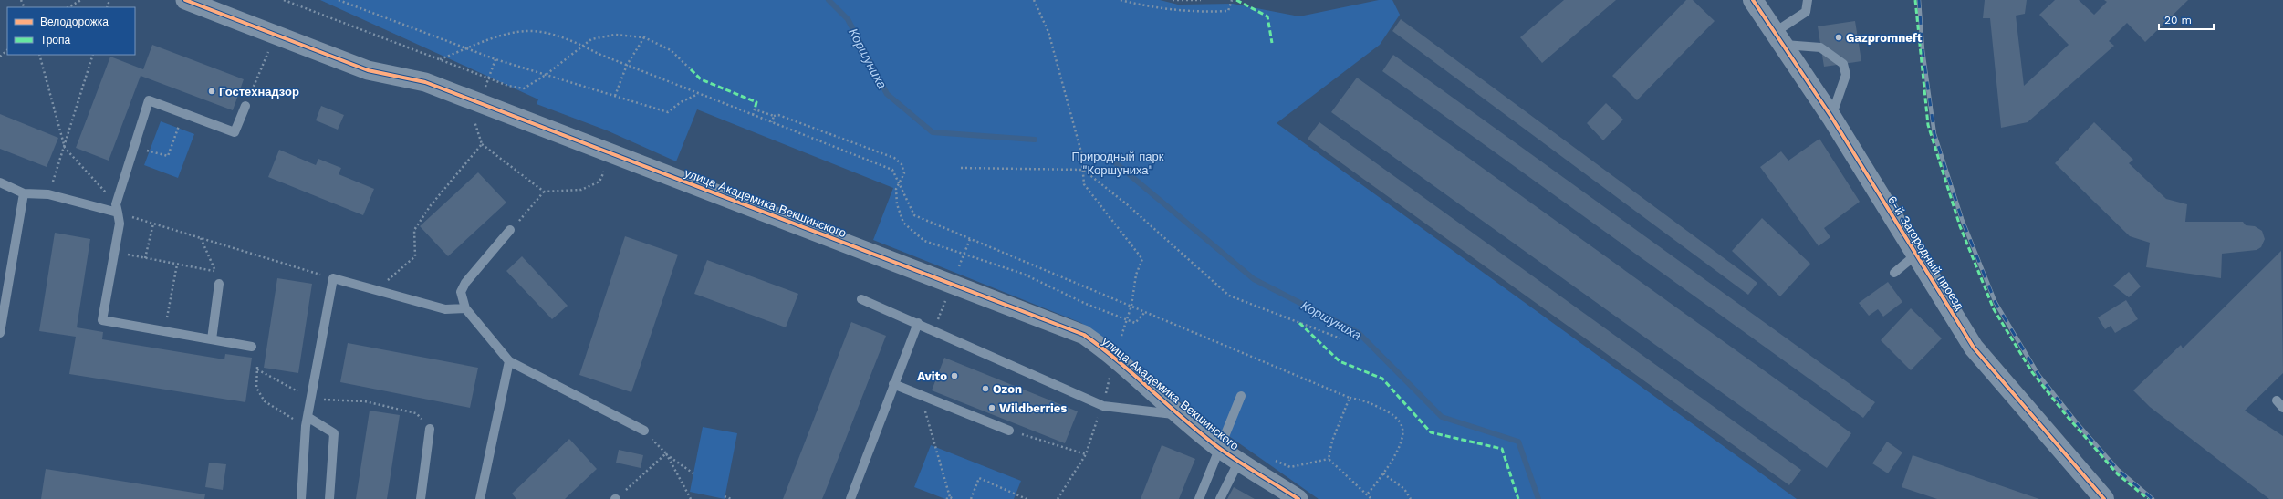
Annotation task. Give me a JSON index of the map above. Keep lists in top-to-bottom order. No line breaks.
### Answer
{"streets":{"street":["улица Академика Векшинского","6-й Загородный проезд"]},"water":["Коршуниха"],"parks":["Природный парк \"Коршуниха\""],"places":["Gazpromneft","Гостехнадзор","Avito","Ozon","Wildberries"],"legend":["Велодорожка","Тропа"],"scale_bar":"20 m"}
